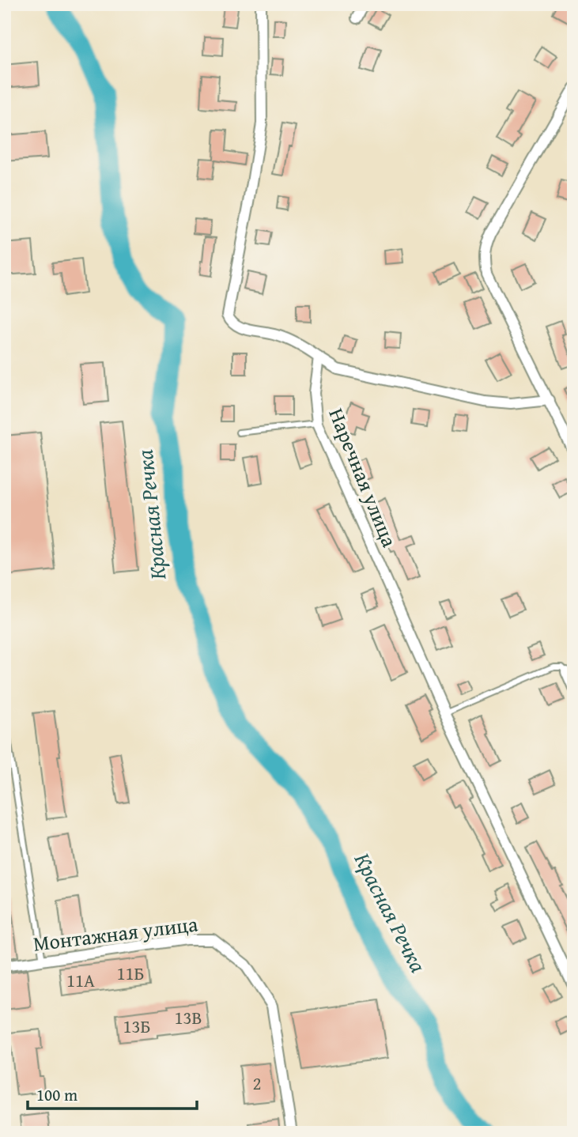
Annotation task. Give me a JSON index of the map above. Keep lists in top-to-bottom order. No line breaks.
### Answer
{"streets":{"street":["Наречная улица","Монтажная улица"]},"water":["Красная Речка"],"house_numbers":["11Б","11А","13В","13Б","2"],"scale_bar":"100 m"}
